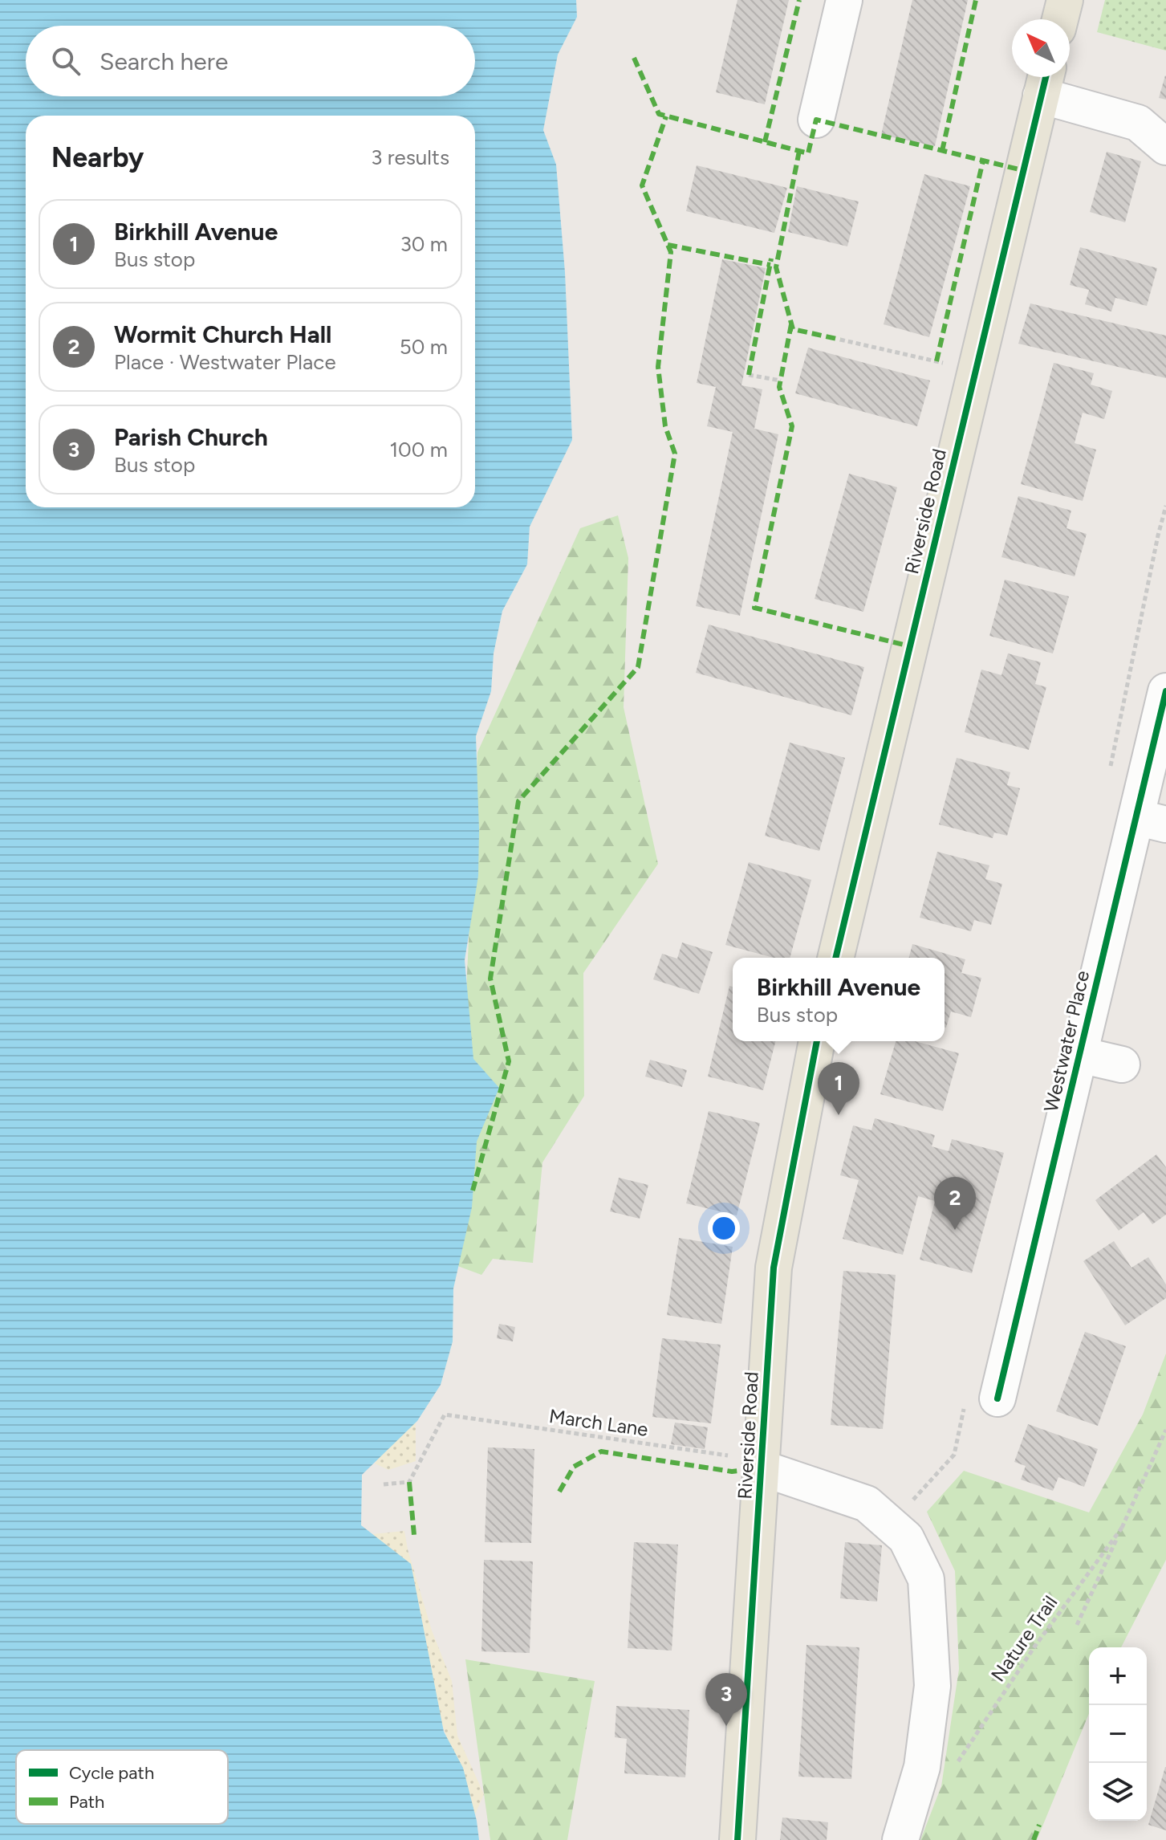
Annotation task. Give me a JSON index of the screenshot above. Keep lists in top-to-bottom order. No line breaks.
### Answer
{"streets":{"main road":["Riverside Road"],"street":["Westwater Place"],"path":["March Lane","Nature Trail"]},"crossings":[["Riverside Road","March Lane"]],"legend":["Cycle path","Path"],"north":"top left","page":{"search":"Search here","heading":["Nearby","3 results"],"list":[{"mark":"1","name":"Birkhill Avenue","note":"Bus stop","value":"30 m"},{"mark":"2","name":"Wormit Church Hall","note":"Place · Westwater Place","value":"50 m"},{"mark":"3","name":"Parish Church","note":"Bus stop","value":"100 m"}],"popup":["Birkhill Avenue","Bus stop"],"pins":["1","2","3"],"map_buttons":["+","−"]}}
